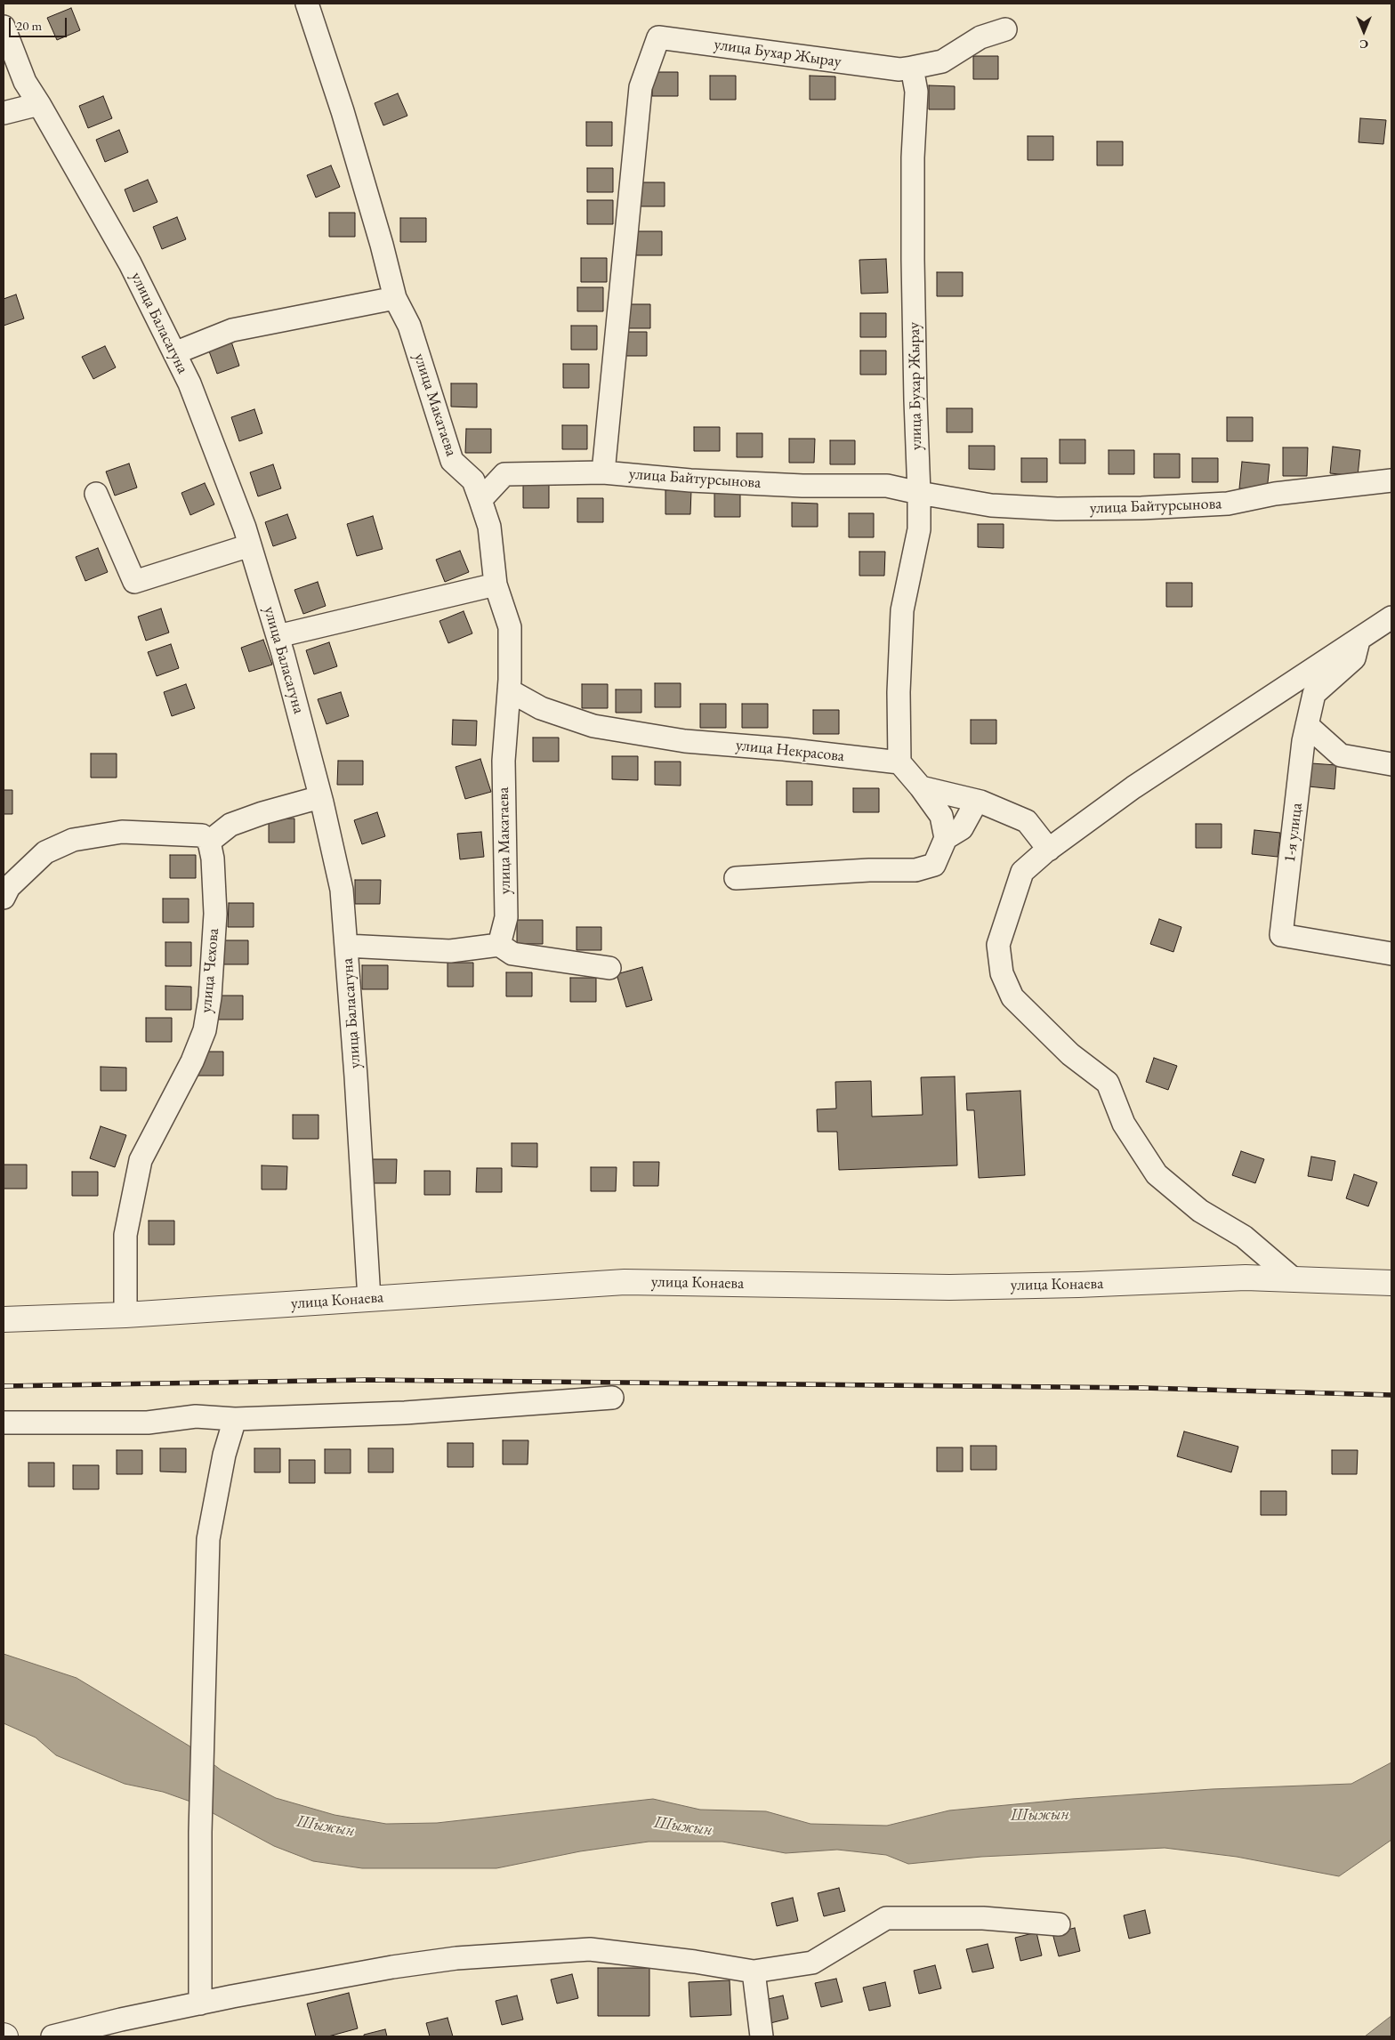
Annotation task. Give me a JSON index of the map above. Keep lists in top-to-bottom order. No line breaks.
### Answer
{"streets":{"street":["улица Бухар Жырау","улица Баласагуна","улица Макатаева","улица Байтурсынова","улица Некрасова","1-я улица","улица Чехова","улица Конаева"]},"crossings":[["улица Бухар Жырау","улица Байтурсынова"],["улица Баласагуна","улица Конаева"],["улица Макатаева","улица Байтурсынова"],["улица Макатаева","улица Некрасова"],["улица Чехова","улица Конаева"]],"water":["Шыжын"],"scale_bar":"20 m","north":"bottom"}
